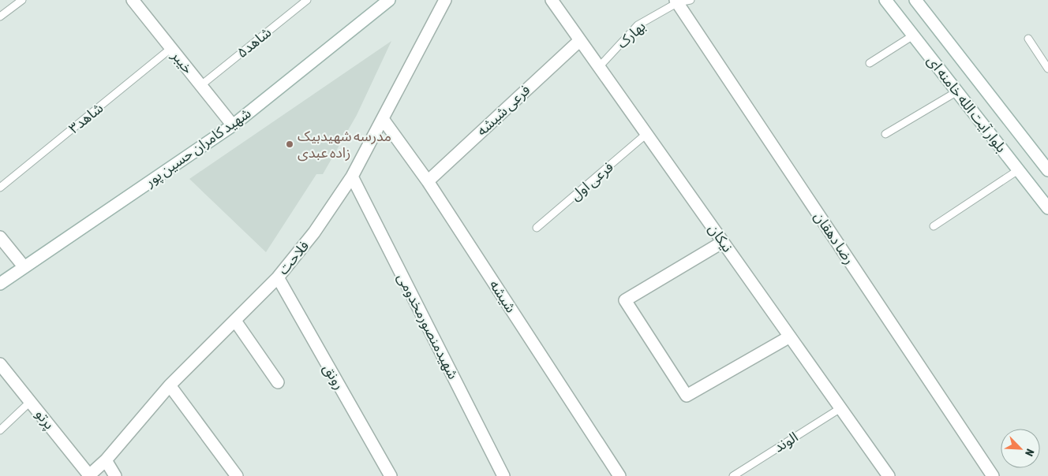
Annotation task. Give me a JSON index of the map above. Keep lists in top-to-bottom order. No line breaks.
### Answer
{"streets":{"street":["خیبر","بلوار آیت الله خامنه ای","فرعی شیشه","شهید کامران حسین پور","نیکان","رضا دهقان","فلاحت","شیشه","شهیدمنصورمخدومی","رونق","پرتو"],"lane":["بهارک","شاهد۵","شاهد۳","فرعی اول","الوند"]},"crossings":[["بهارک","نیکان"],["بهارک","رضا دهقان"],["شاهد۵","خیبر"],["خیبر","شاهد۳"],["خیبر","شهید کامران حسین پور"],["فرعی شیشه","نیکان"],["فرعی شیشه","شیشه"],["فرعی اول","نیکان"],["نیکان","الوند"],["فلاحت","شیشه"],["فلاحت","شهیدمنصورمخدومی"],["فلاحت","رونق"],["فلاحت","پرتو"]],"places":["مدرسه شهیدبیک زاده عبدی"],"north":"bottom right"}
